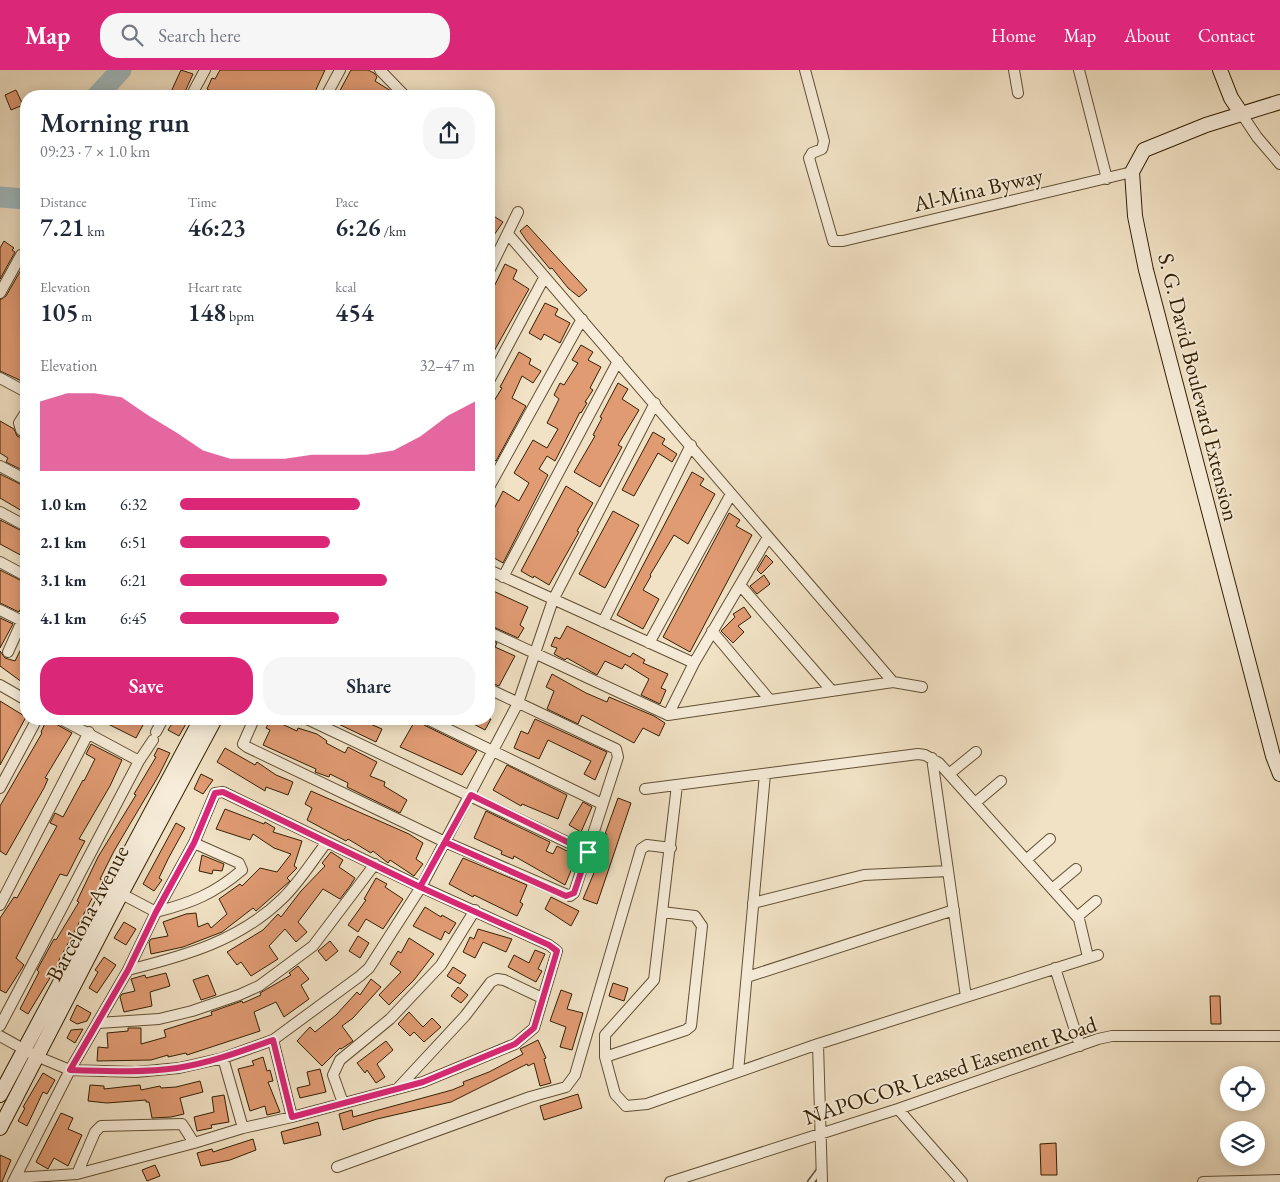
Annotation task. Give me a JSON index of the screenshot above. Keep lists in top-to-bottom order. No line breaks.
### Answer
{"streets":{"street":["Al-Mina Byway","S. G. David Boulevard Extension","Barcelona Avenue","NAPOCOR Leased Easement Road"]},"crossings":[["Al-Mina Byway","S. G. David Boulevard Extension"]],"page":{"header":"Map","search":"Search here","nav":["Home","Map","About","Contact"],"heading":["Morning run","09:23 · 7 × 1.0 km"],"stats":[["Distance","7.21 km"],["Time","46:23"],["Pace","6:26 /km"],["Elevation","105 m"],["Heart rate","148 bpm"],["kcal","454"]],"chart":["Elevation","32–47 m"],"list":[{"name":"1.0 km","note":"6:32"},{"name":"2.1 km","note":"6:51"},{"name":"3.1 km","note":"6:21"},{"name":"4.1 km","note":"6:45"}],"buttons":["Save","Share"]}}
